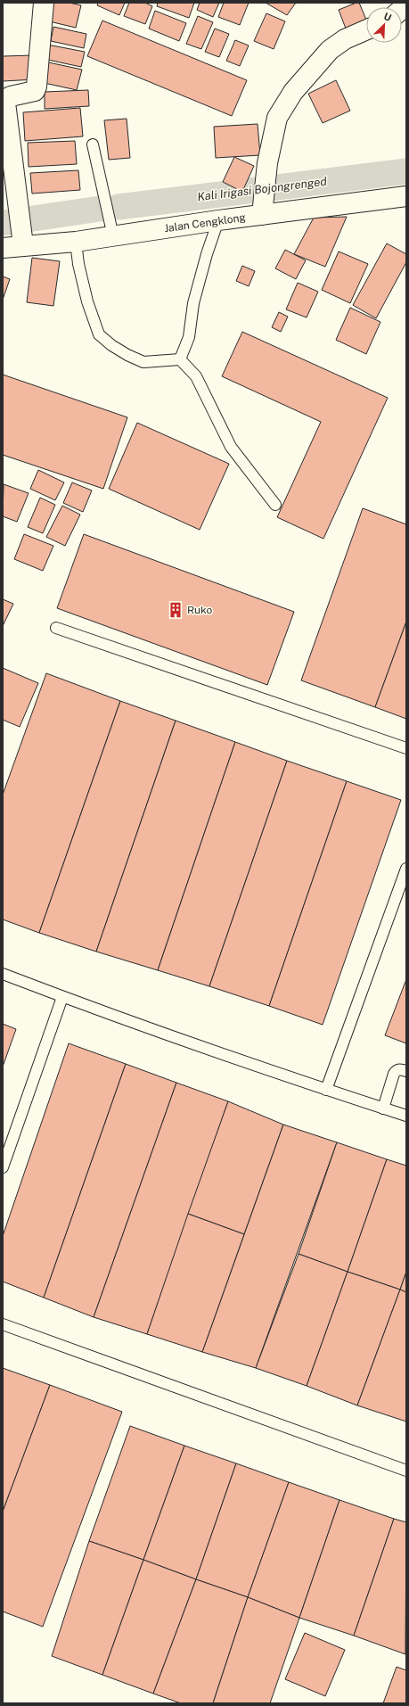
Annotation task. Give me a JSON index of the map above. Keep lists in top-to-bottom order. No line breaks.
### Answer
{"streets":{"street":["Jalan Cengklong"]},"water":["Kali Irigasi Bojongrenged"],"places":{"building":["Ruko"]},"north":"top right"}
